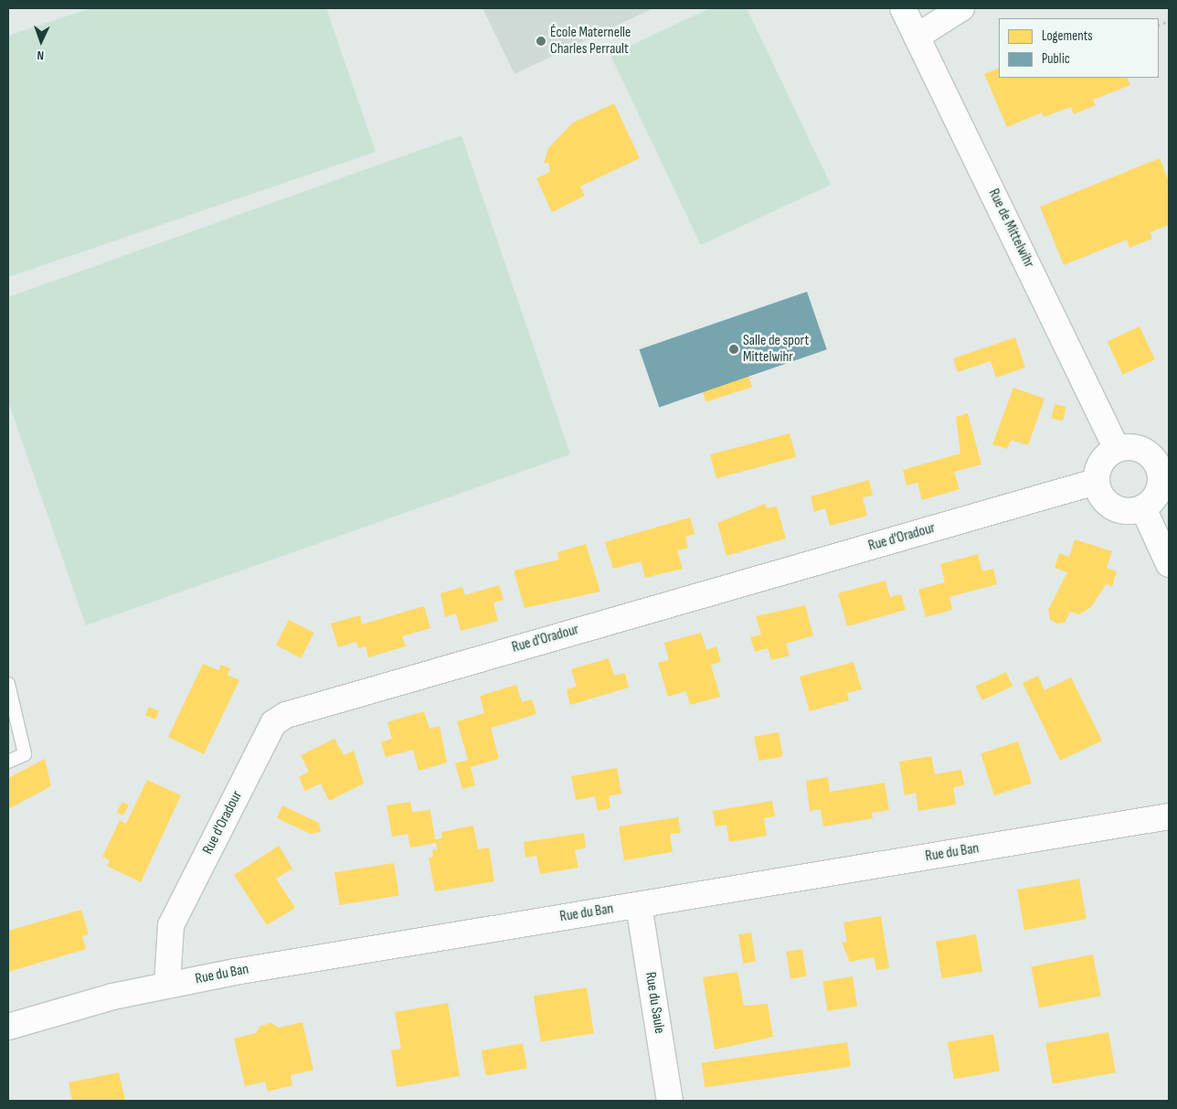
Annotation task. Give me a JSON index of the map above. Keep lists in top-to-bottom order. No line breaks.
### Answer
{"streets":{"street":["Rue de Mittelwihr","Rue d'Oradour","Rue du Ban","Rue du Saule"]},"crossings":[["Rue de Mittelwihr","Rue d'Oradour"],["Rue d'Oradour","Rue du Ban"],["Rue du Ban","Rue du Saule"]],"places":["École Maternelle Charles Perrault","Salle de sport Mittelwihr"],"legend":["Logements","Public"],"north":"bottom"}
